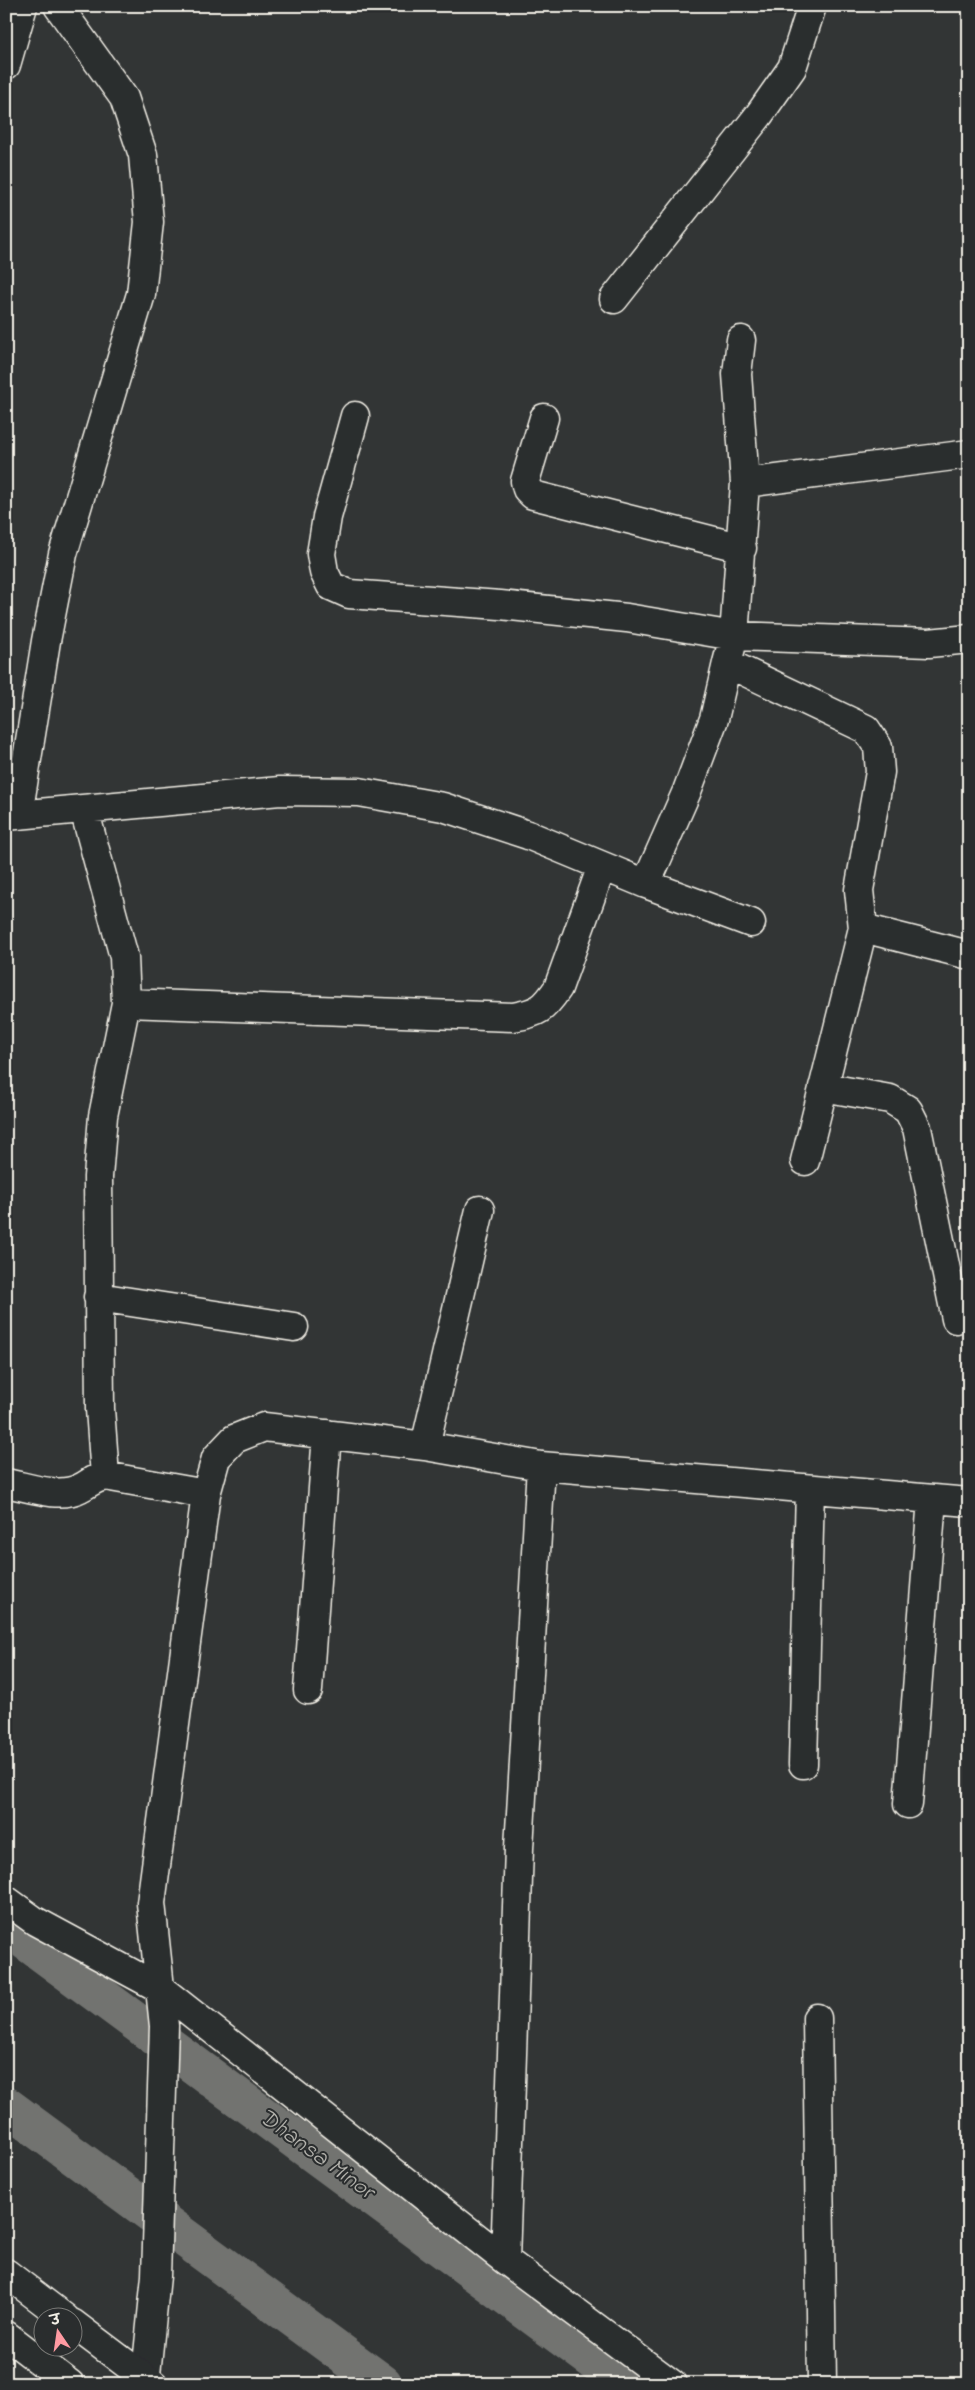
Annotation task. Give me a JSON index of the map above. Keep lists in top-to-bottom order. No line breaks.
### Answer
{"water":["Dhansa Minor"],"north":"top"}
